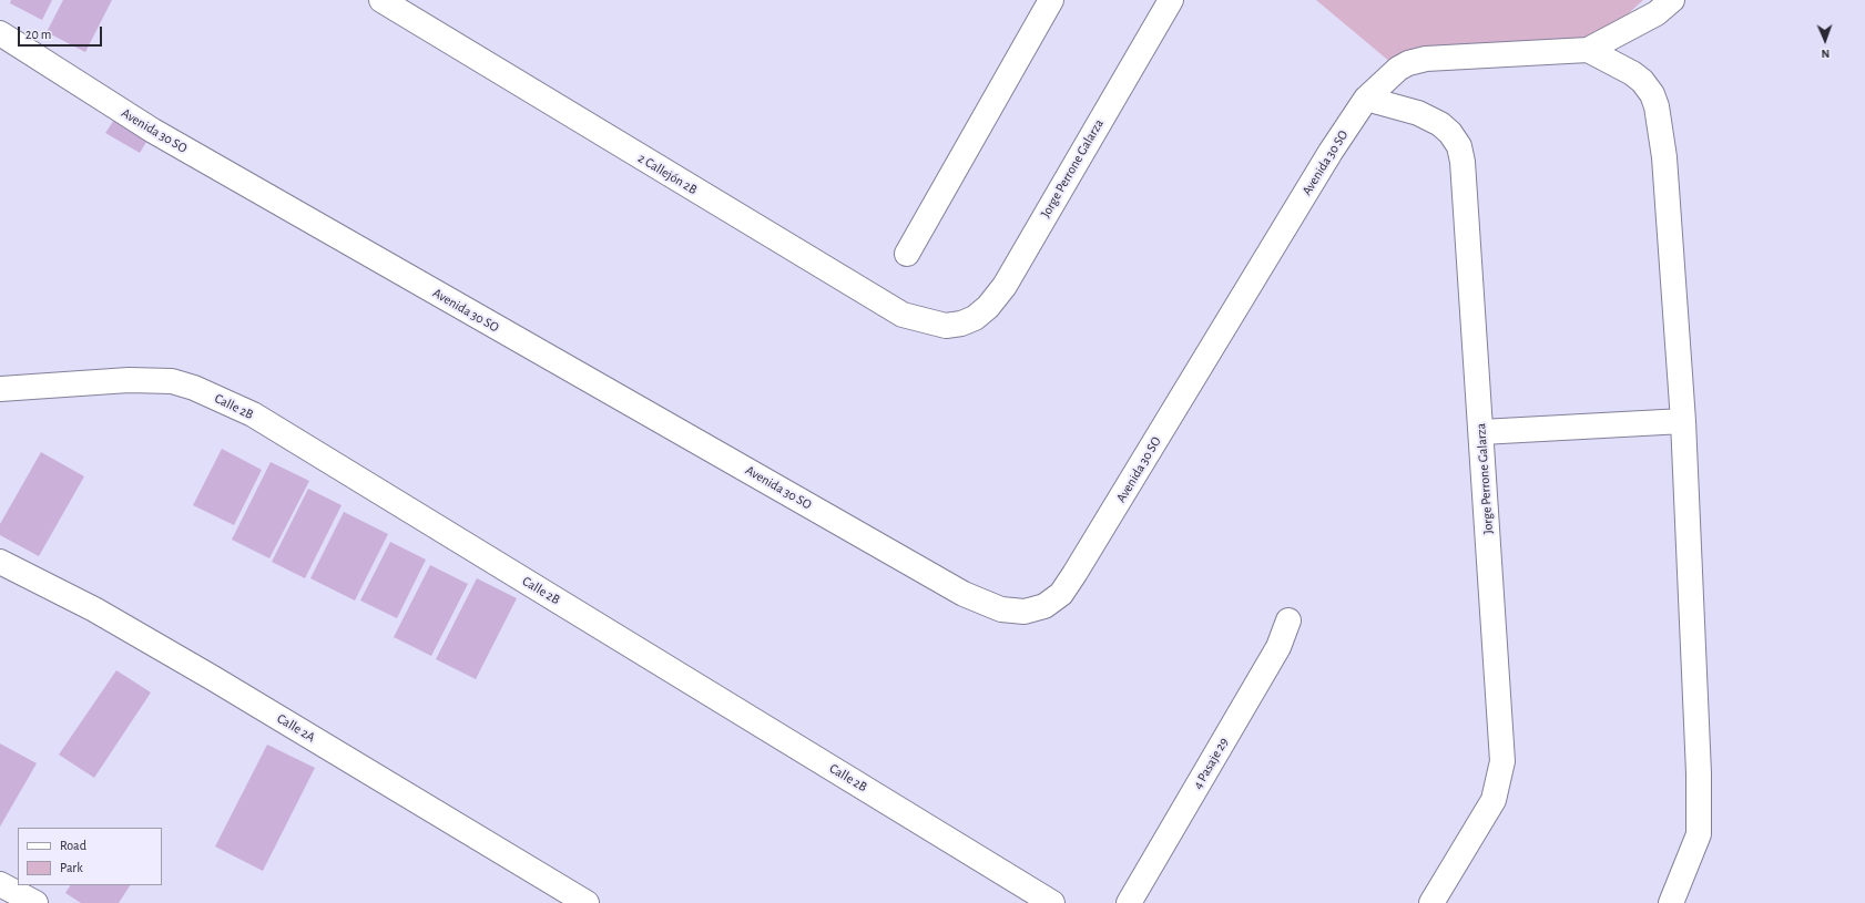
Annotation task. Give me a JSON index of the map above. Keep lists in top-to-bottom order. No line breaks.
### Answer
{"streets":{"street":["Avenida 30 SO","Jorge Perrone Galarza","2 Callejón 2B","Calle 2B","Calle 2A","4 Pasaje 29"]},"crossings":[["Avenida 30 SO","Jorge Perrone Galarza"],["Jorge Perrone Galarza","2 Callejón 2B"]],"legend":["Road","Park"],"scale_bar":"20 m","north":"bottom"}
